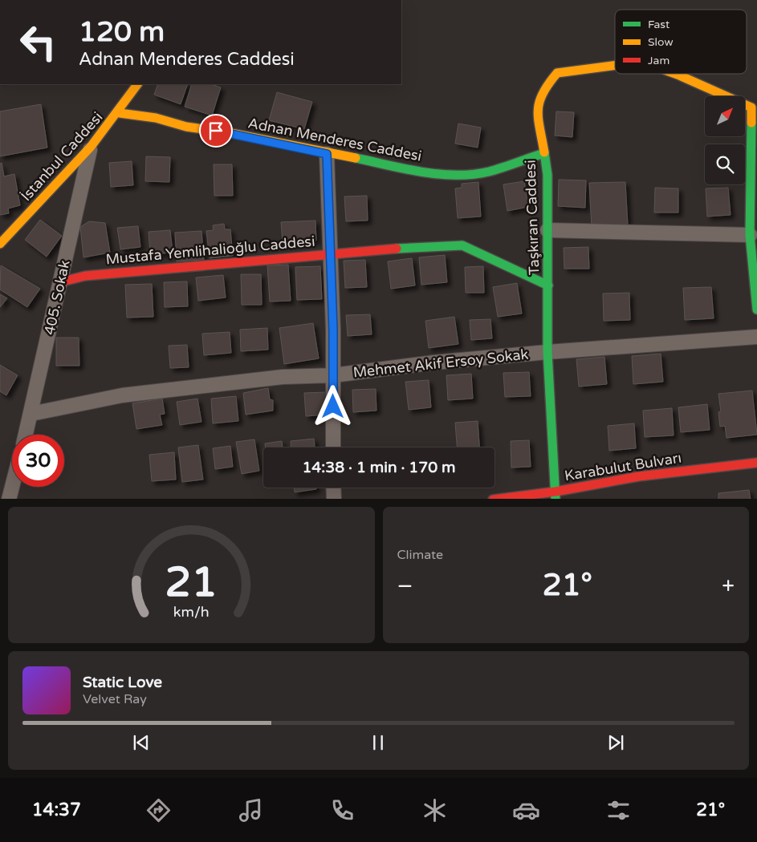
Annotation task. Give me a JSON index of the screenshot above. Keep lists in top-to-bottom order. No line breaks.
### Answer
{"streets":{"street":["Adnan Menderes Caddesi","İstanbul Caddesi","Taşkıran Caddesi","Mustafa Yemlihalioğlu Caddesi","405. Sokak","Mehmet Akif Ersoy Sokak","Karabulut Bulvarı"]},"crossings":[["Adnan Menderes Caddesi","İstanbul Caddesi"],["Adnan Menderes Caddesi","Taşkıran Caddesi"],["İstanbul Caddesi","405. Sokak"],["Taşkıran Caddesi","Mustafa Yemlihalioğlu Caddesi"],["Taşkıran Caddesi","Mehmet Akif Ersoy Sokak"],["Taşkıran Caddesi","Karabulut Bulvarı"],["Mustafa Yemlihalioğlu Caddesi","405. Sokak"],["405. Sokak","Mehmet Akif Ersoy Sokak"]],"legend":["Fast","Slow","Jam"],"north":"top right","page":{"turn":["120 m","Adnan Menderes Caddesi"],"limit":"30","trip":"14:38 · 1 min · 170 m","tile":"Climate","heat":["−","21°","+"],"song":["Static Love","Velvet Ray"],"tabs":["14:37","21°"],"gauge":["21","km/h"]}}
